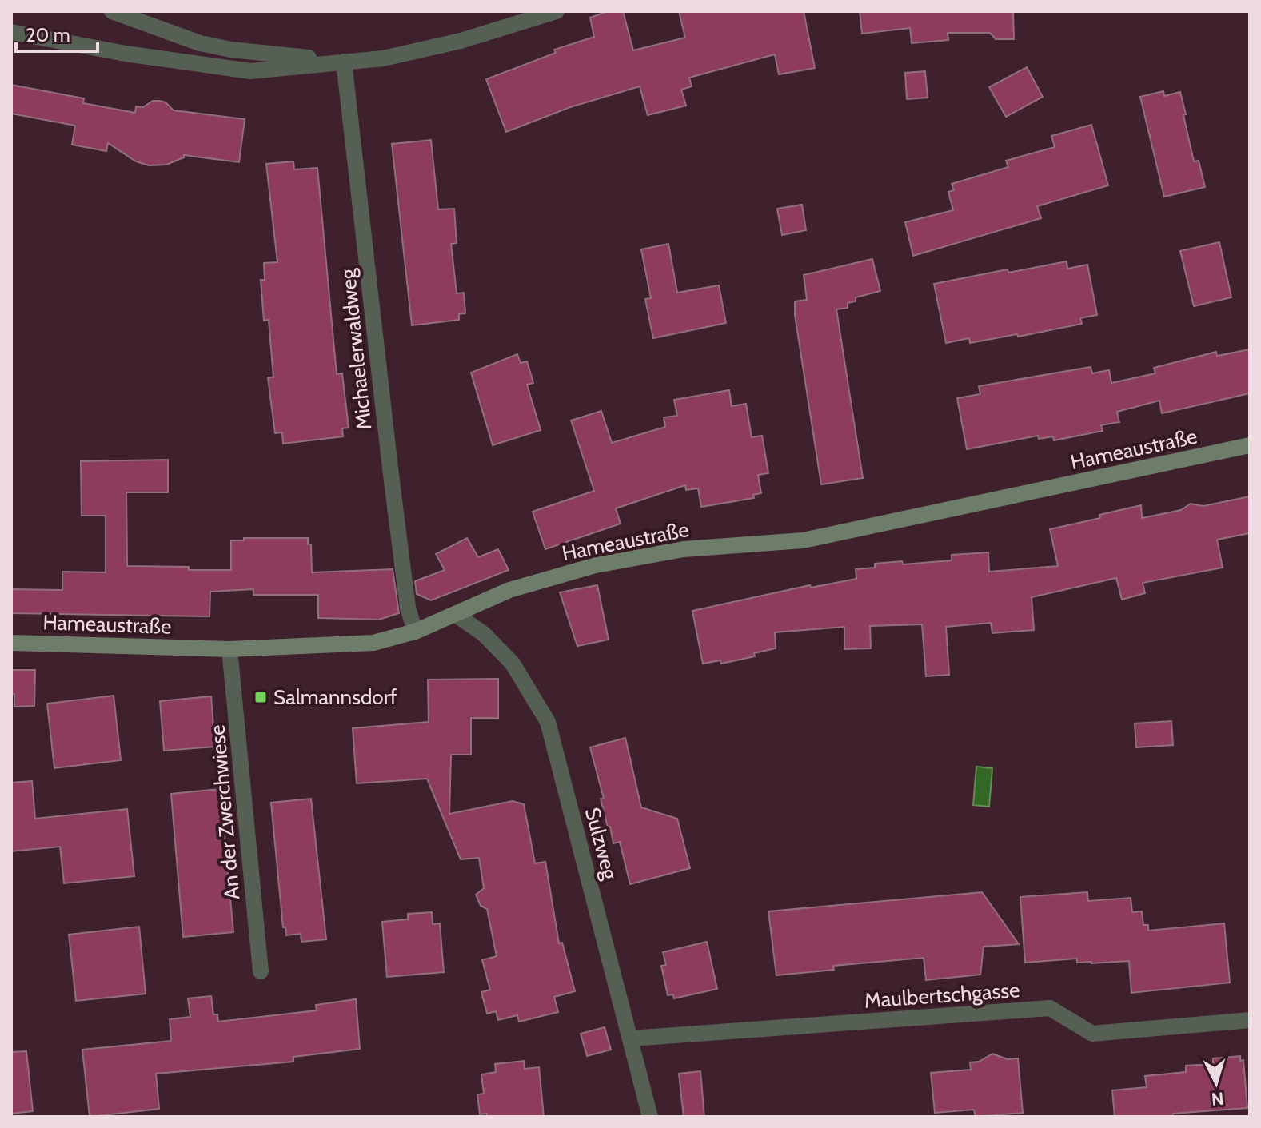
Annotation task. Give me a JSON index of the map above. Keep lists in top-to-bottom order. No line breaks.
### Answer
{"streets":{"main road":["Hameaustraße"],"street":["Michaelerwaldweg","An der Zwerchwiese","Sulzweg","Maulbertschgasse"]},"crossings":[["Michaelerwaldweg","Hameaustraße"],["Hameaustraße","An der Zwerchwiese"],["Hameaustraße","Sulzweg"],["Sulzweg","Maulbertschgasse"]],"places":{"transit":["Salmannsdorf"]},"scale_bar":"20 m","north":"bottom"}
